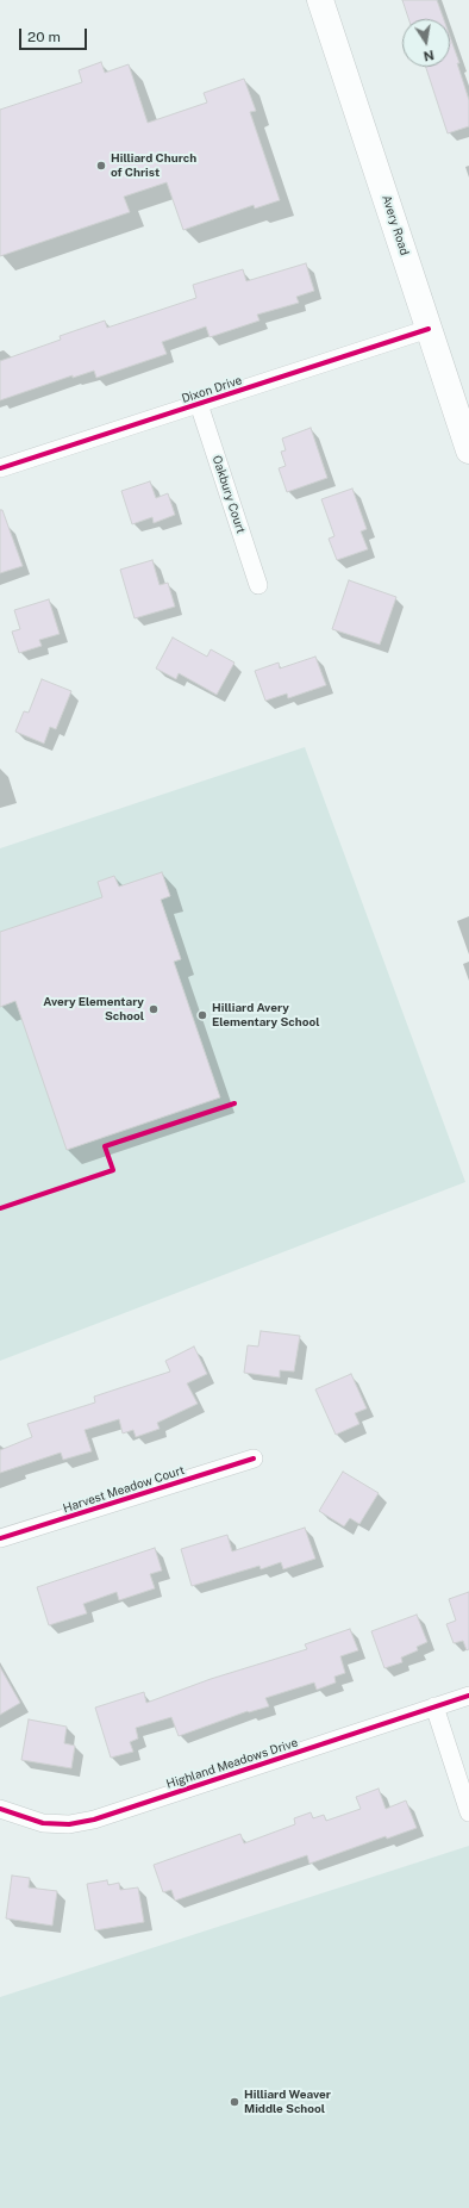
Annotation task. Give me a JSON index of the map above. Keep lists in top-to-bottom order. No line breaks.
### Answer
{"streets":{"main road":["Avery Road"],"street":["Dixon Drive","Oakbury Court","Harvest Meadow Court","Highland Meadows Drive"]},"crossings":[["Avery Road","Dixon Drive"],["Dixon Drive","Oakbury Court"]],"places":["Hilliard Church of Christ","Avery Elementary School","Hilliard Avery Elementary School","Hilliard Weaver Middle School"],"scale_bar":"20 m","north":"bottom"}
